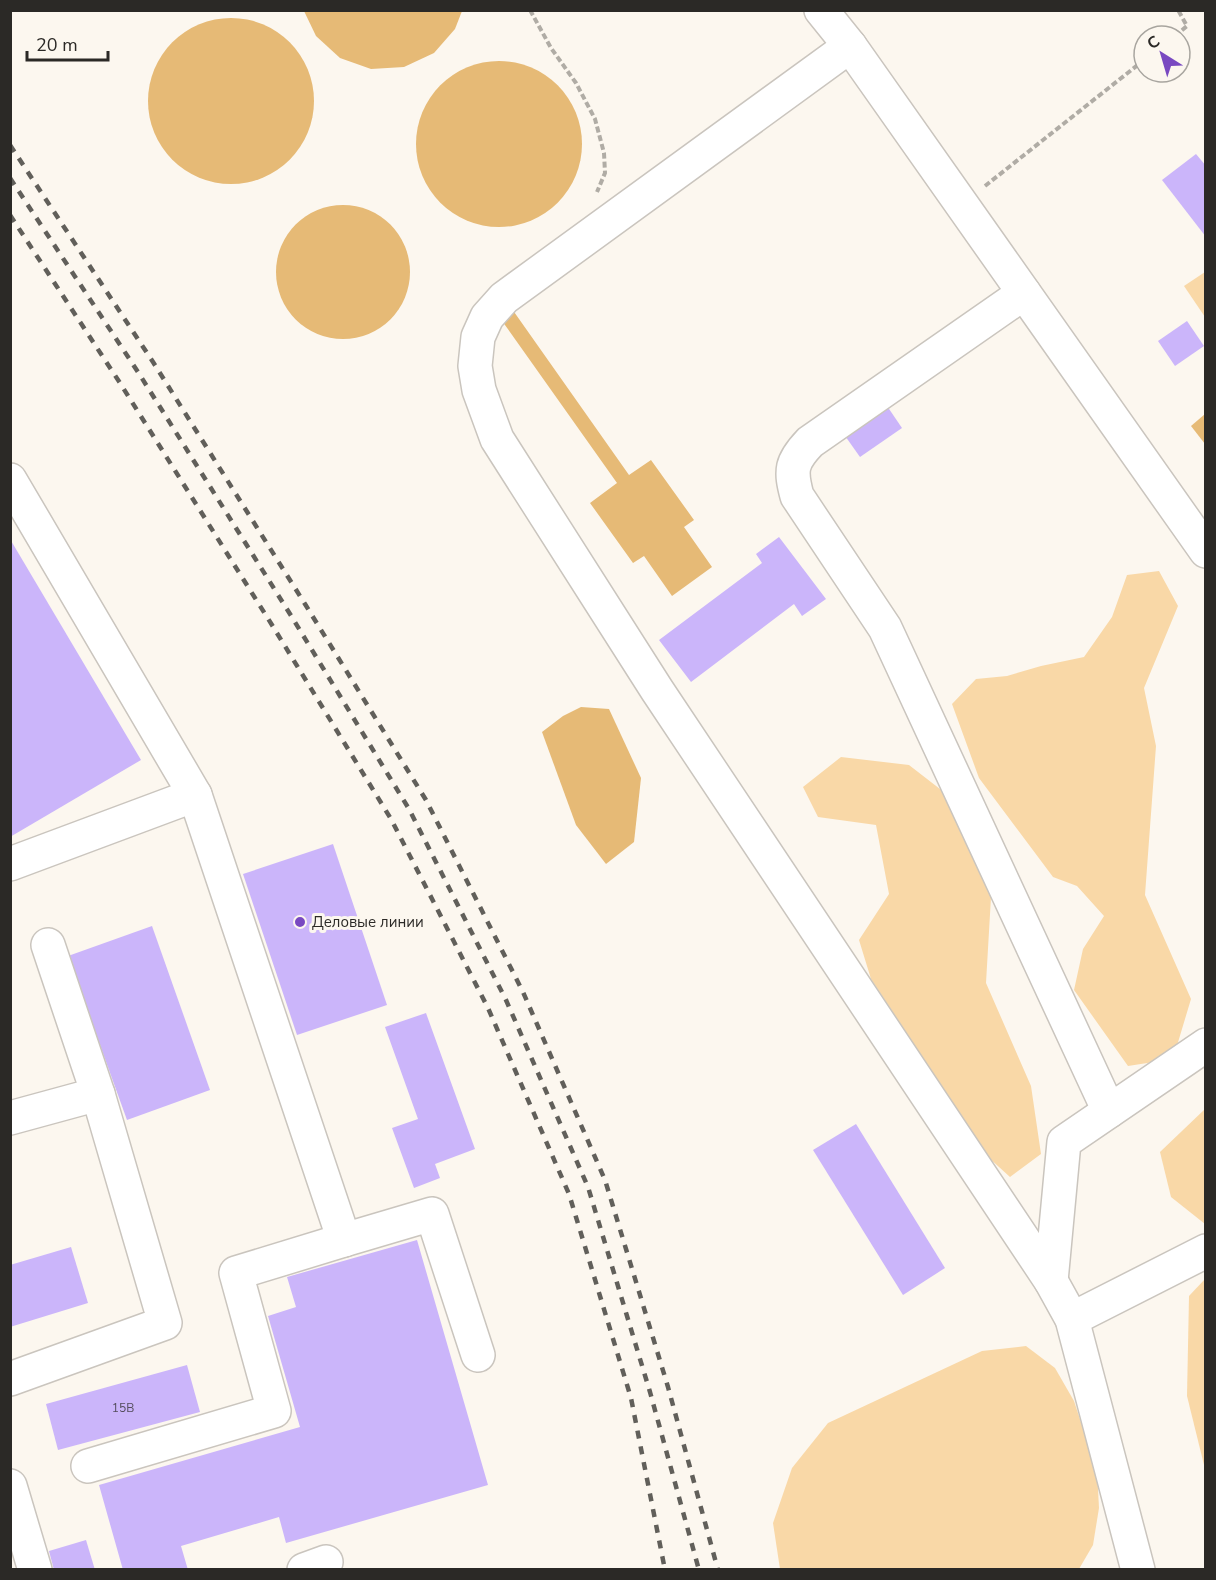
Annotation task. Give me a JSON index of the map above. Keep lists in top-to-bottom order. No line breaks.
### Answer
{"places":["Деловые линии"],"house_numbers":["15В"],"scale_bar":"20 m","north":"top left"}
